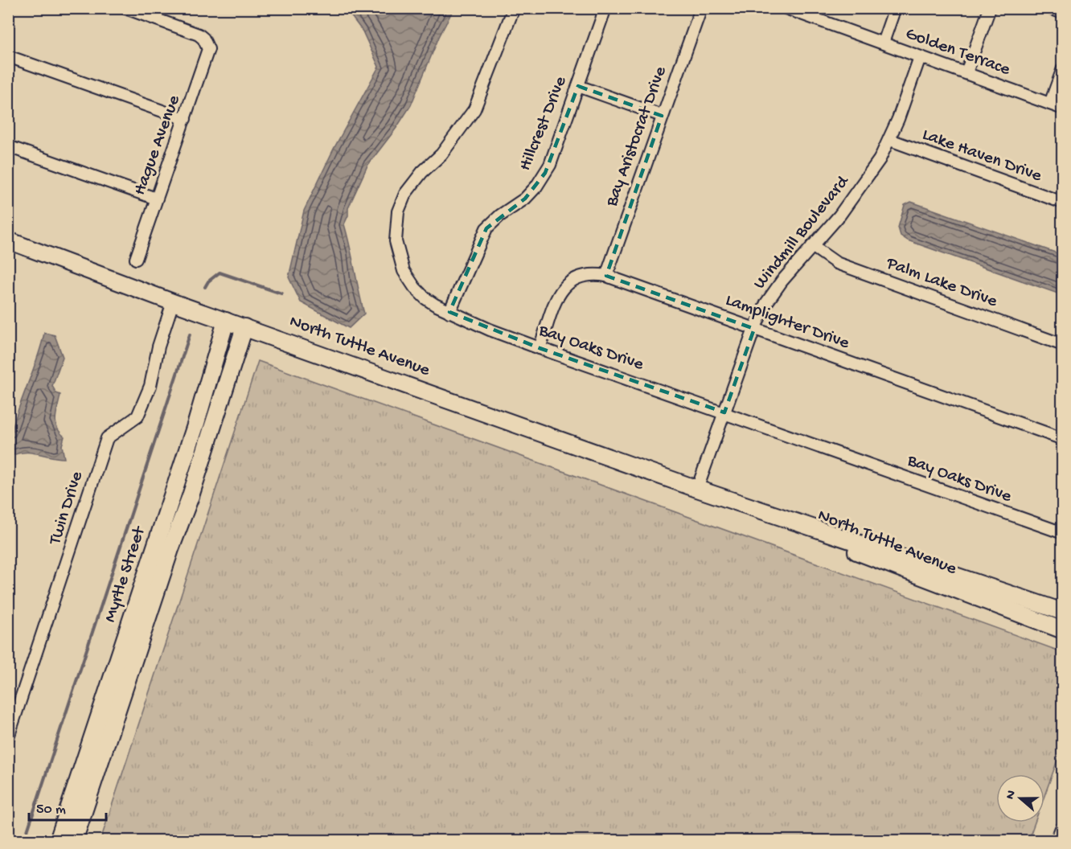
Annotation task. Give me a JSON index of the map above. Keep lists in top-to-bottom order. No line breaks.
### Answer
{"streets":{"street":["Golden Terrace","Hillcrest Drive","Bay Aristocrat Drive","Hague Avenue","Lake Haven Drive","Windmill Boulevard","Palm Lake Drive","Lamplighter Drive","North Tuttle Avenue","Bay Oaks Drive","Twin Drive","Myrtle Street"]},"crossings":[["Golden Terrace","Windmill Boulevard"],["Hillcrest Drive","Bay Oaks Drive"],["Bay Aristocrat Drive","Lamplighter Drive"],["Lake Haven Drive","Windmill Boulevard"],["Windmill Boulevard","Palm Lake Drive"],["Windmill Boulevard","Lamplighter Drive"],["Windmill Boulevard","North Tuttle Avenue"],["Windmill Boulevard","Bay Oaks Drive"],["Lamplighter Drive","Bay Oaks Drive"],["North Tuttle Avenue","Twin Drive"],["North Tuttle Avenue","Myrtle Street"]],"scale_bar":"50 m","north":"left"}
